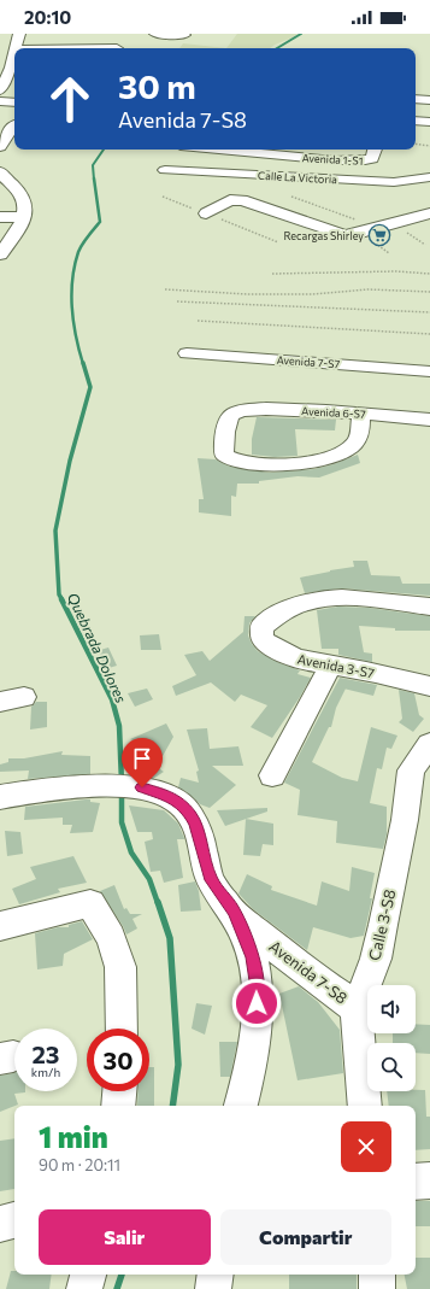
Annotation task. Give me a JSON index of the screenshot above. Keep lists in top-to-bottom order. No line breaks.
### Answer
{"streets":{"street":["Avenida 1-S1","Calle La Victoria","Avenida 7-S7","Avenida 6-S7","Avenida 3-S7","Calle 3-S8","Avenida 7-S8"]},"crossings":[["Calle 3-S8","Avenida 7-S8"]],"water":["Quebrada Dolores"],"places":{"supermarket":["Recargas Shirley"]},"page":{"status":"20:10","turn":["30 m","Avenida 7-S8"],"speed":"23 km/h","limit":"30","heading":["1 min","90 m · 20:11"],"buttons":["Salir","Compartir"]}}
